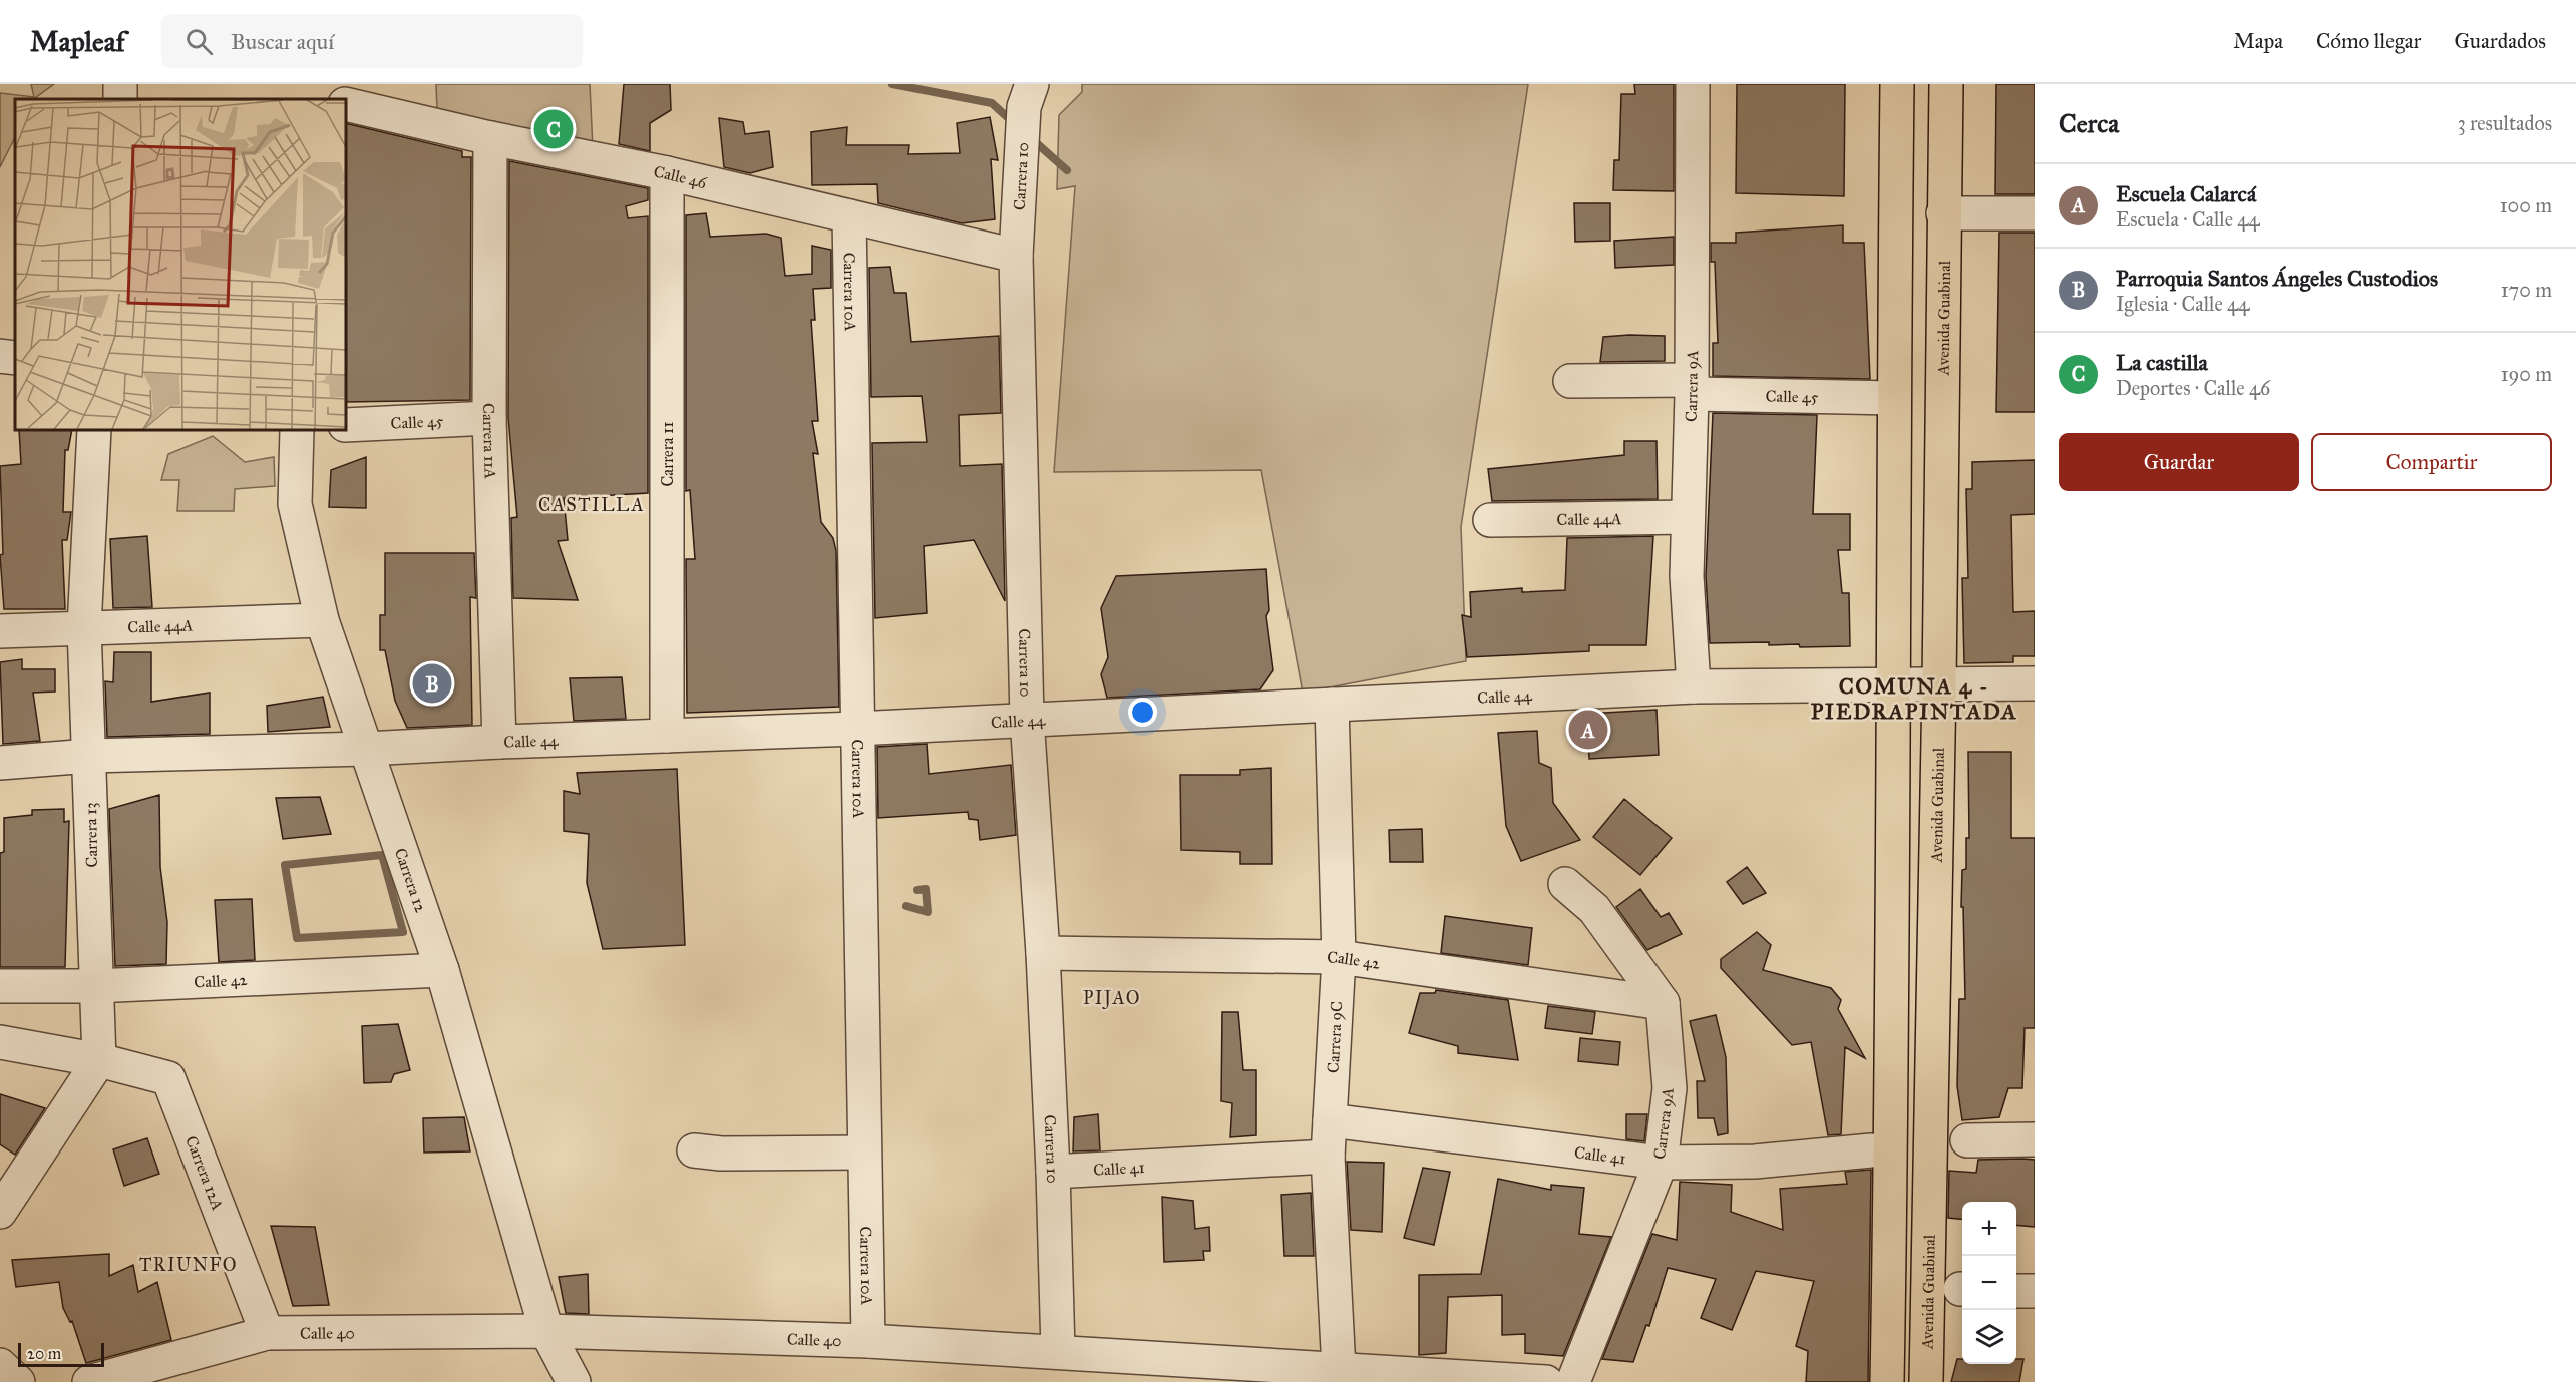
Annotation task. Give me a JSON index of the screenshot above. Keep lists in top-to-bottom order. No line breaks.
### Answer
{"streets":{"main road":["Avenida Guabinal"],"street":["Carrera 10","Calle 46","Carrera 10A","Carrera 9A","Calle 45","Carrera 11A","Carrera 11","Calle 44A","Calle 44","Carrera 13","Carrera 12","Calle 42","Carrera 9C","Calle 41","Carrera 12A","Calle 40"]},"crossings":[["Carrera 10","Calle 46"],["Carrera 10","Calle 44"],["Carrera 10","Calle 42"],["Carrera 10","Calle 41"],["Carrera 10","Calle 40"],["Calle 46","Carrera 10A"],["Calle 46","Carrera 11A"],["Calle 46","Carrera 11"],["Carrera 10A","Calle 44"],["Carrera 10A","Calle 40"],["Avenida Guabinal","Calle 44"],["Carrera 9A","Calle 45"],["Carrera 9A","Calle 44A"],["Carrera 9A","Calle 44"],["Carrera 9A","Calle 42"],["Carrera 9A","Calle 41"],["Calle 45","Carrera 11A"],["Carrera 11A","Calle 44"],["Carrera 11","Calle 44"],["Calle 44A","Carrera 13"],["Calle 44A","Carrera 12"],["Calle 44","Carrera 13"],["Calle 44","Carrera 12"],["Calle 44","Carrera 9C"],["Carrera 13","Calle 42"],["Carrera 13","Carrera 12A"],["Carrera 12","Calle 42"],["Carrera 12","Calle 40"],["Calle 42","Carrera 9C"],["Carrera 9C","Calle 41"],["Carrera 9C","Calle 40"],["Carrera 12A","Calle 40"]],"districts":["CASTILLA","COMUNA 4 - PIEDRAPINTADA","PIJAO","TRIUNFO"],"scale_bar":"20 m","page":{"header":"Mapleaf","search":"Buscar aquí","nav":["Mapa","Cómo llegar","Guardados"],"heading":["Cerca","3 resultados"],"pins":["C","B","A"],"list":[{"mark":"A","name":"Escuela Calarcá","note":"Escuela · Calle 44","value":"100 m"},{"mark":"B","name":"Parroquia Santos Ángeles Custodios","note":"Iglesia · Calle 44","value":"170 m"},{"mark":"C","name":"La castilla","note":"Deportes · Calle 46","value":"190 m"}],"buttons":["Guardar","Compartir"],"map_buttons":["+","−"],"scale":"20 m"}}
